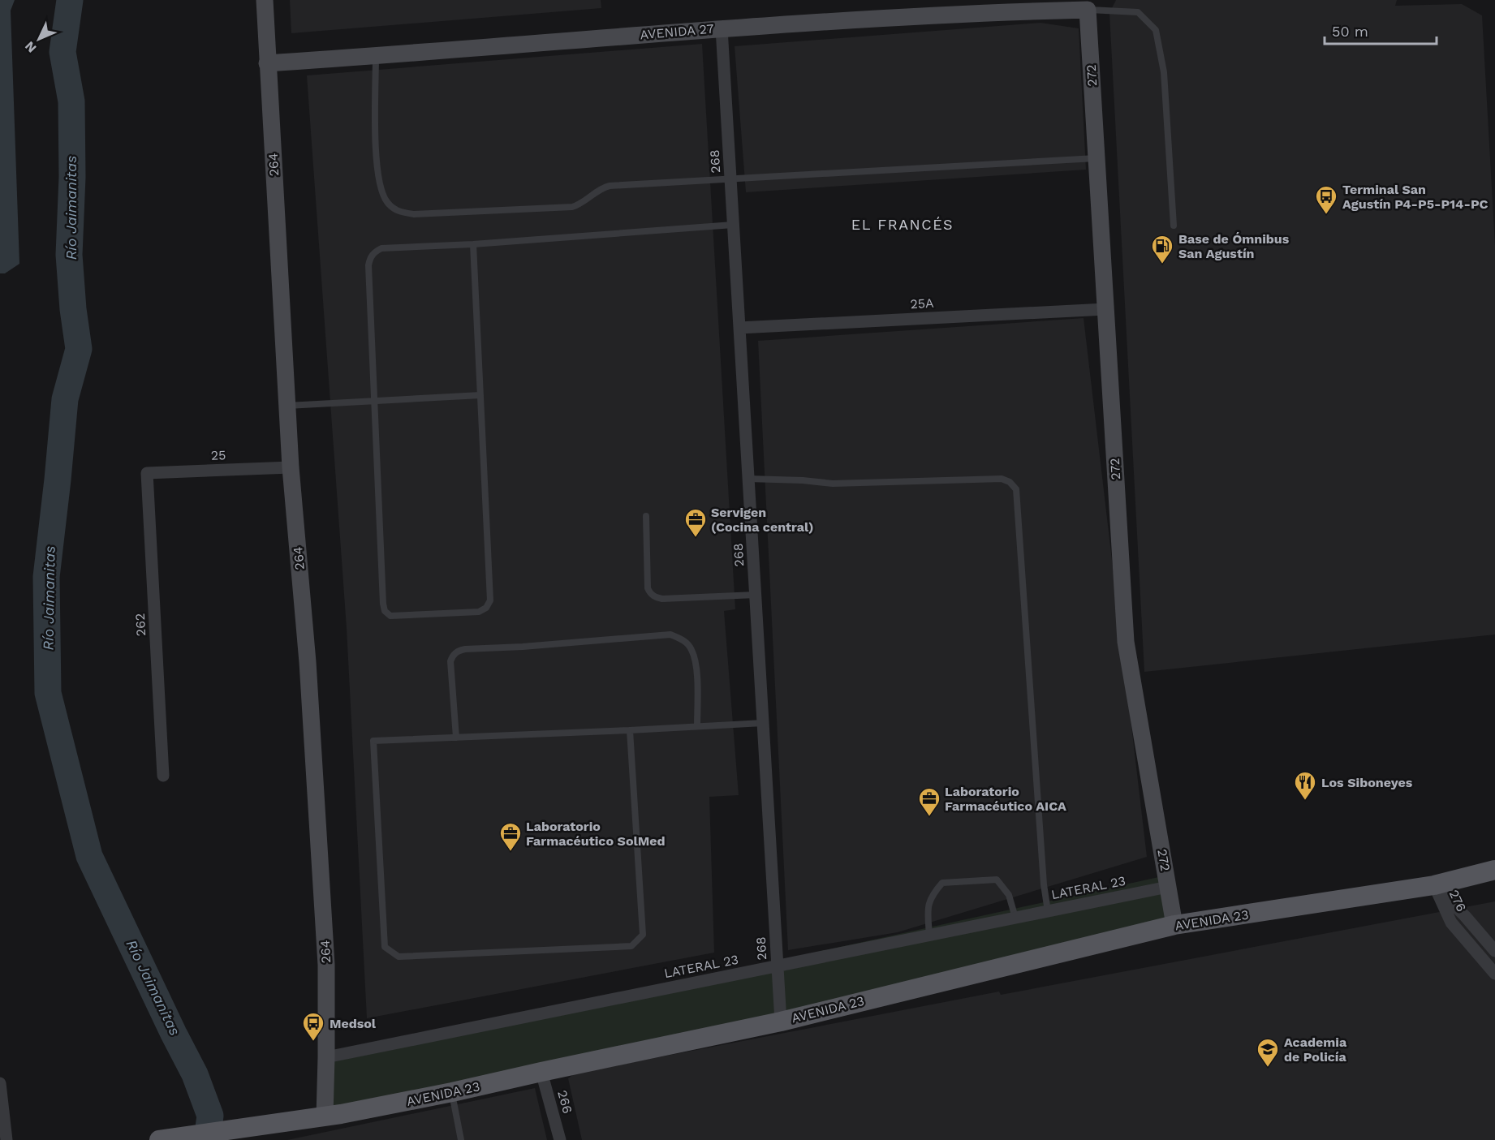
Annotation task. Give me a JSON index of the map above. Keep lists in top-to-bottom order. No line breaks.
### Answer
{"streets":{"main road":["AVENIDA 23"],"street":["AVENIDA 27","272","268","264","25A","25","262","LATERAL 23","276","266"]},"crossings":[["AVENIDA 27","272"],["AVENIDA 27","268"],["AVENIDA 27","264"],["272","25A"],["272","LATERAL 23"],["272","AVENIDA 23"],["268","25A"],["268","LATERAL 23"],["268","AVENIDA 23"],["264","25"],["264","LATERAL 23"],["264","AVENIDA 23"],["25","262"],["276","AVENIDA 23"],["AVENIDA 23","266"]],"districts":["EL FRANCÉS"],"water":["Río Jaimanitas"],"places":{"bus stop":["Terminal San Agustín P4-P5-P14-PC","Medsol"],"fuel station":["Base de Ómnibus San Agustín"],"office":["Servigen (Cocina central)","Laboratorio Farmacéutico AICA","Laboratorio Farmacéutico SolMed"],"restaurant":["Los Siboneyes"],"school or university":["Academia de Policía"]},"scale_bar":"50 m","north":"bottom left"}
